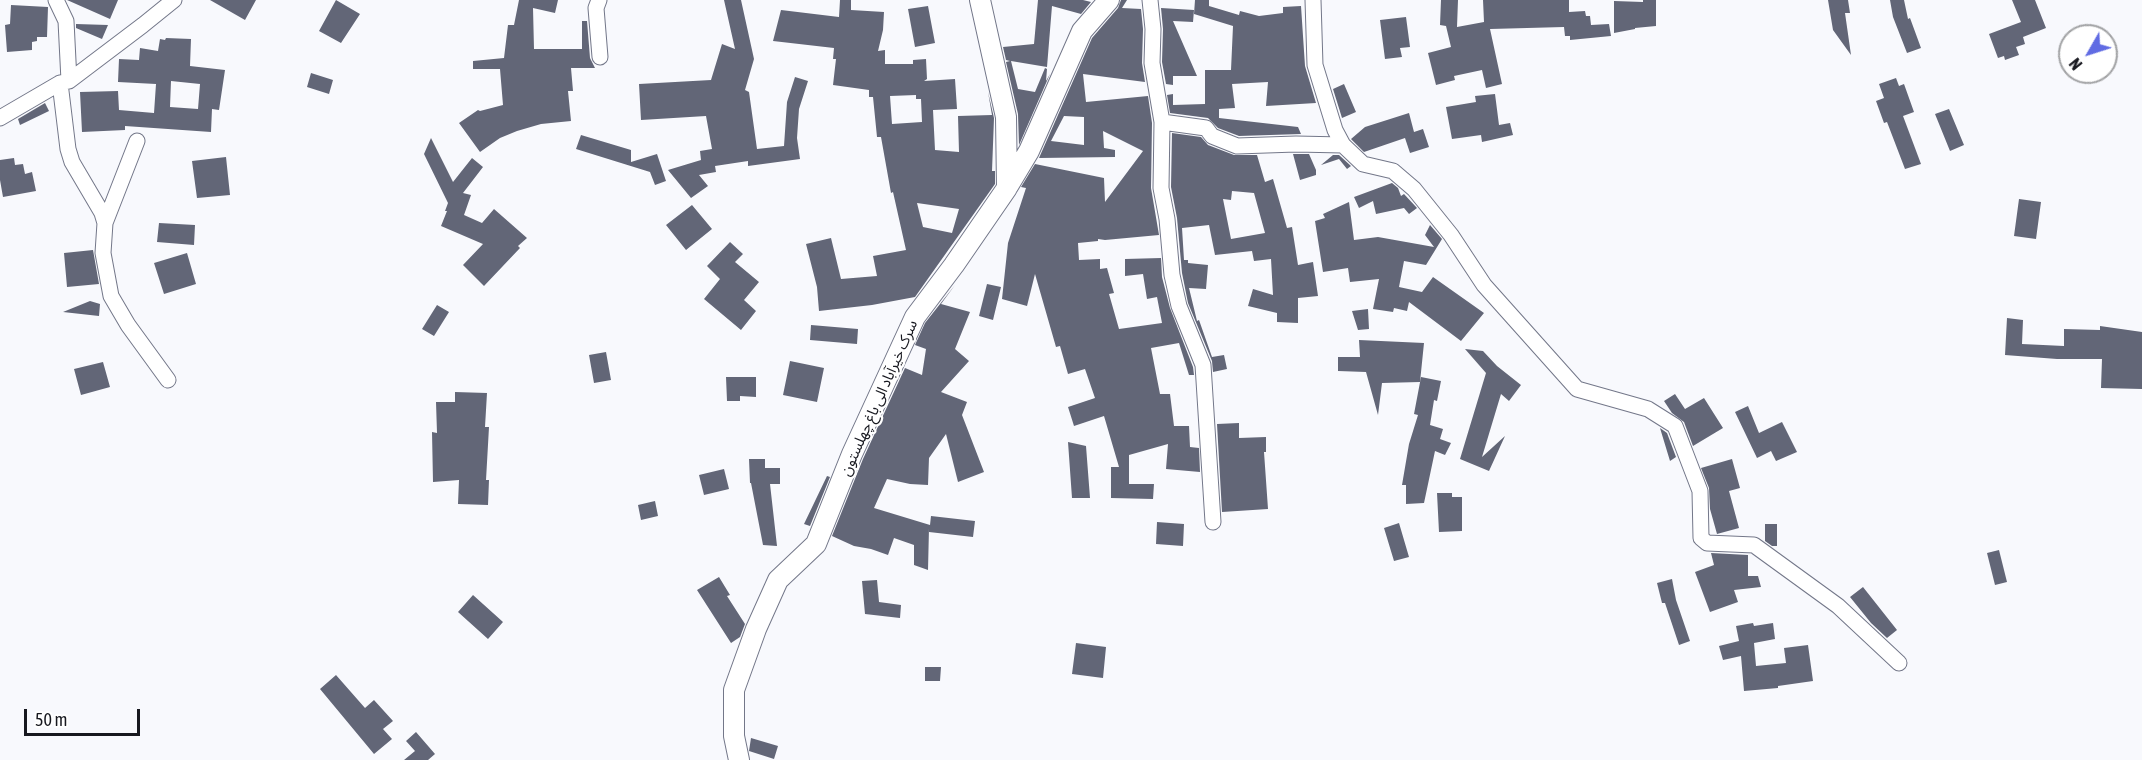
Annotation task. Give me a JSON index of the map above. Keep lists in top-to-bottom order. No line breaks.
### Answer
{"streets":{"street":["سرک خیرآباد الی باغ چهلستون"]},"scale_bar":"50 m","north":"bottom left"}
